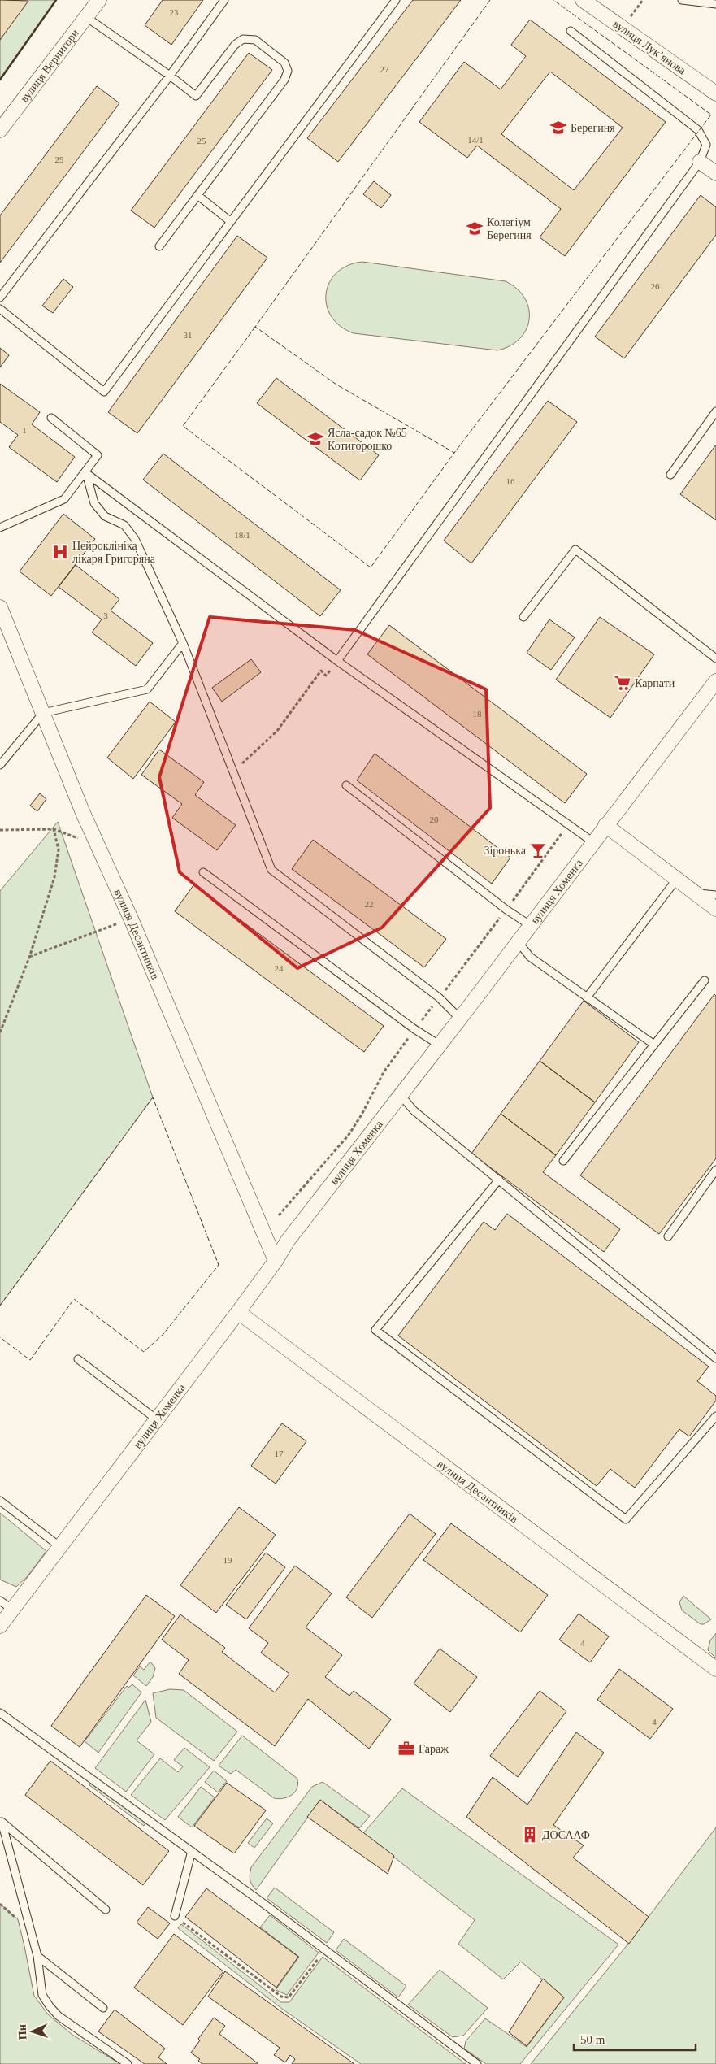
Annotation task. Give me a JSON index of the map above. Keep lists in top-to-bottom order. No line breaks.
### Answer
{"streets":{"street":["вулиця Лукʼянова","вулиця Вернигори","вулиця Хоменка","вулиця Десантників"]},"crossings":[["вулиця Хоменка","вулиця Десантників"]],"places":{"school or university":["Берегиня","Колегіум Берегиня","Ясла-садок №65 Котигорошко"],"hospital":["Нейроклініка лікаря Григоряна"],"supermarket":["Карпати"],"bar":["Зіронька"],"office":["Гараж"],"building":["ДОСААФ"]},"house_numbers":["23","27","14/1","25","29","26","31","1","16","18/1","3","18","20","22","24","17","19","4","4"],"scale_bar":"50 m","north":"left"}
